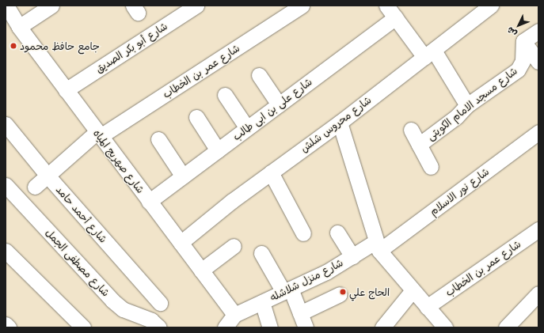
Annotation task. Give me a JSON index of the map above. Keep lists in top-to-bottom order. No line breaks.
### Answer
{"streets":{"street":["شارع أبو بكر الصديق","شارع عمر بن الخطاب","شارع مسجد الامام الكويتى","شارع على بن ابى طالب","شارع محروس شلش","شارع صهريج المياه","شارع نور الاسلام","شارع أحمد حامد","شارع مصطفى الجمل","شارع منزل شلاشله"]},"crossings":[["شارع أبو بكر الصديق","شارع صهريج المياه"],["شارع عمر بن الخطاب","شارع صهريج المياه"],["شارع عمر بن الخطاب","شارع أحمد حامد"],["شارع على بن ابى طالب","شارع صهريج المياه"],["شارع محروس شلش","شارع صهريج المياه"],["شارع صهريج المياه","شارع منزل شلاشله"],["شارع نور الاسلام","شارع منزل شلاشله"]],"places":["جامع حافظ محمود","الحاج علي"],"north":"bottom left"}
